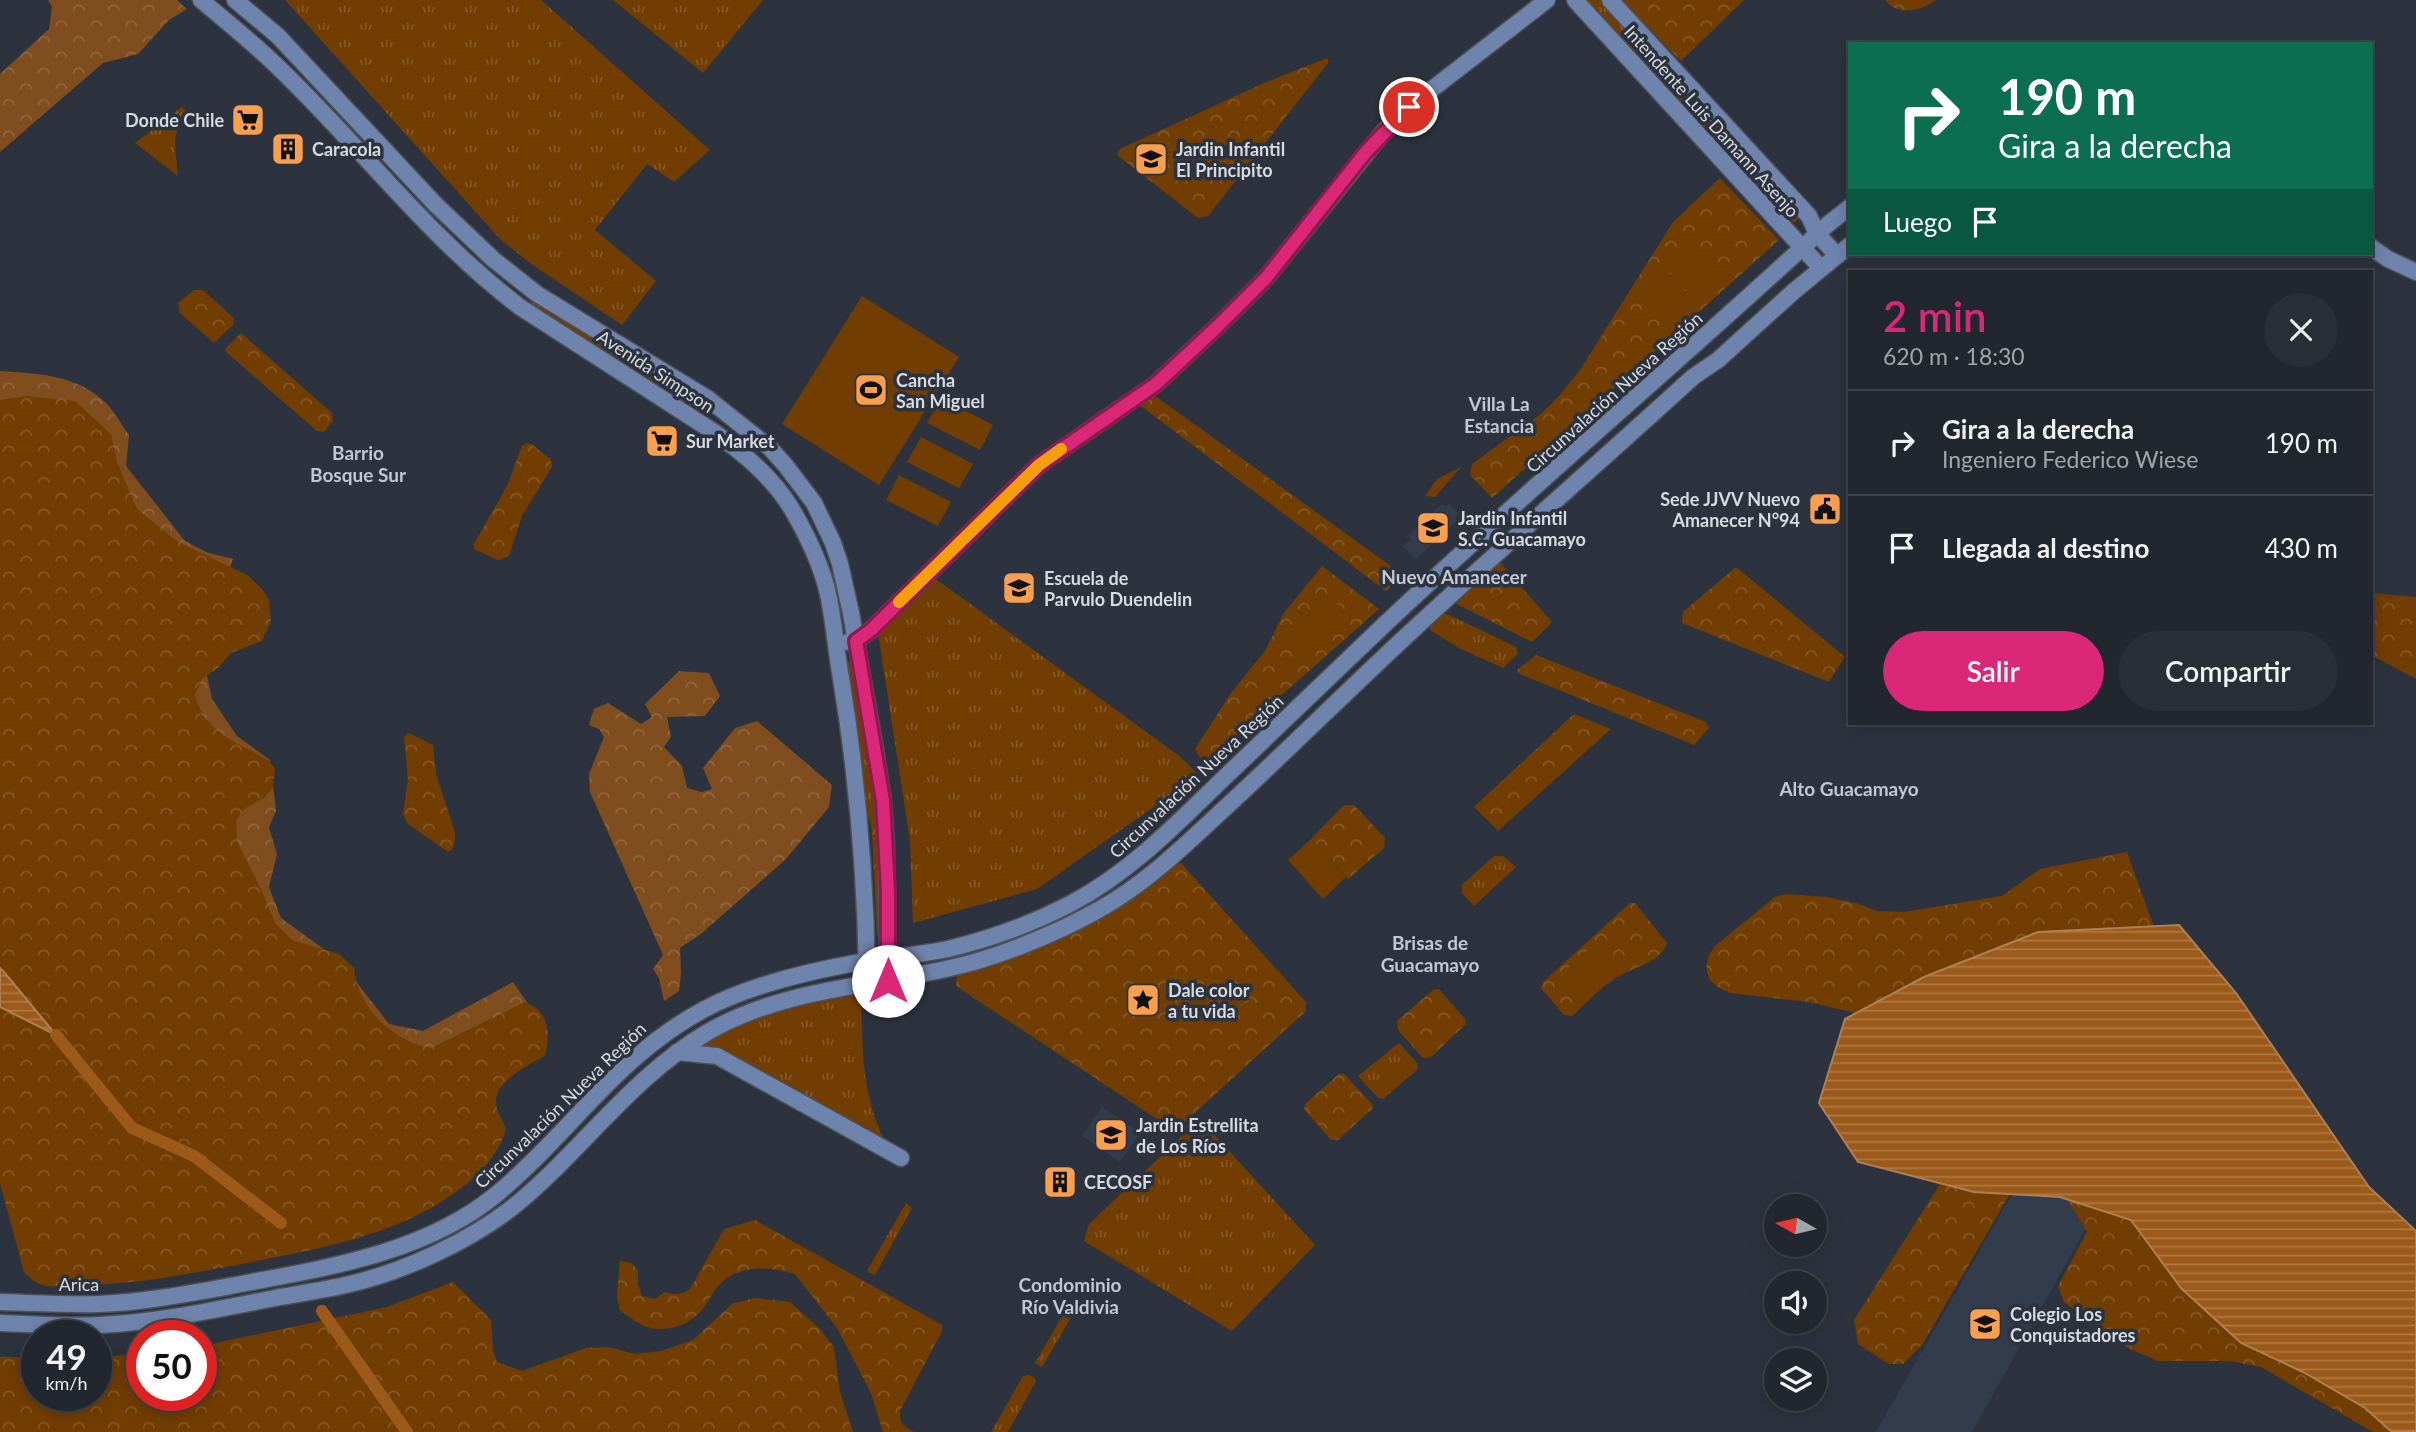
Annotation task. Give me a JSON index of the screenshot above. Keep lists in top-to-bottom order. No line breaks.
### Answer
{"streets":{"main road":["Intendente Luis Damann Asenjo","Avenida Simpson","Circunvalación Nueva Región","Arica"]},"crossings":[["Intendente Luis Damann Asenjo","Circunvalación Nueva Región"],["Avenida Simpson","Circunvalación Nueva Región"],["Circunvalación Nueva Región","Arica"]],"districts":["Villa La Estancia","Barrio Bosque Sur","Nuevo Amanecer","Alto Guacamayo","Brisas de Guacamayo","Condominio Río Valdivia"],"places":{"supermarket":["Donde Chile","Sur Market"],"building":["Caracola","CECOSF"],"school or university":["Jardin Infantil El Principito","Jardin Infantil S.C. Guacamayo","Escuela de Parvulo Duendelin","Jardin Estrellita de Los Ríos","Colegio Los Conquistadores"],"sports":["Cancha San Miguel"],"public building":["Sede JJVV Nuevo Amanecer N°94"],"place":["Dale color a tu vida"]},"north":"left","page":{"turn":["190 m","Gira a la derecha"],"then":"Luego","heading":["2 min","620 m · 18:30"],"list":[{"name":"Gira a la derecha","note":"Ingeniero Federico Wiese","value":"190 m"},{"name":"Llegada al destino","value":"430 m"}],"buttons":["Salir","Compartir"],"speed":"49 km/h","limit":"50"}}
